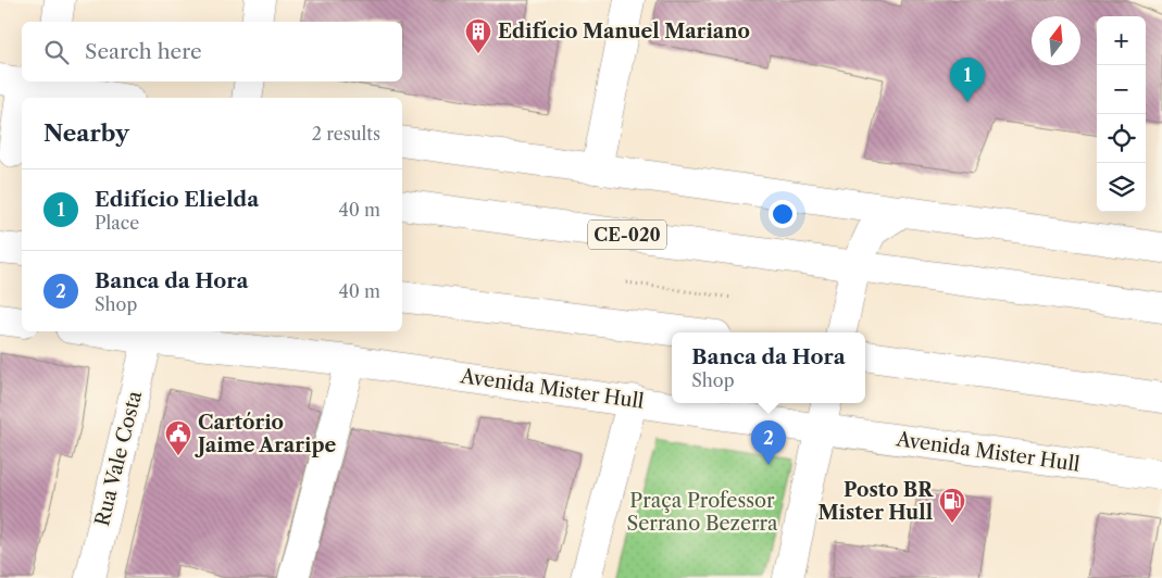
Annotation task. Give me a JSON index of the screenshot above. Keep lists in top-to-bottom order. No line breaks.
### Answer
{"streets":{"main road":["CE-020","Avenida Mister Hull","Rua Vale Costa"]},"crossings":[["Avenida Mister Hull","Rua Vale Costa"]],"parks":["Praça Professor Serrano Bezerra"],"places":{"building":["Edifício Manuel Mariano"],"public building":["Cartório Jaime Araripe"],"fuel station":["Posto BR Mister Hull"]},"north":"top","page":{"map_buttons":["+","−"],"search":"Search here","pins":["1","2"],"heading":["Nearby","2 results"],"list":[{"mark":"1","name":"Edifício Elielda","note":"Place","value":"40 m"},{"mark":"2","name":"Banca da Hora","note":"Shop","value":"40 m"}],"popup":["Banca da Hora","Shop"]}}
